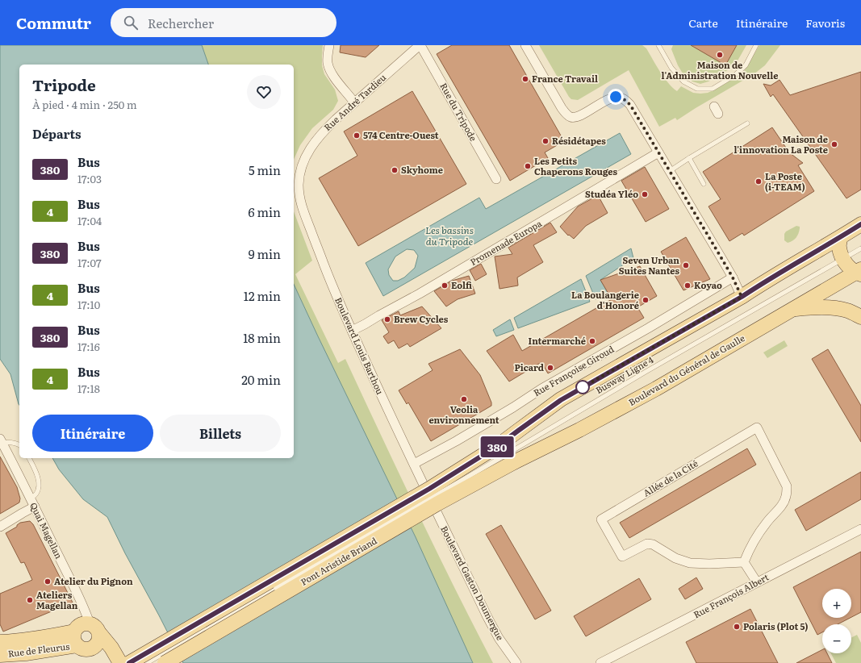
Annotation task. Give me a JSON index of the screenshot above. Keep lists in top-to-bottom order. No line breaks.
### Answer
{"streets":{"main road":["Boulevard du Général de Gaulle","Pont Aristide Briand","Rue de Fleurus"],"street":["Rue André Tardieu","Rue du Tripode","Promenade Europa","Boulevard Louis Barthou","Rue Françoise Giroud","Allée de la Cité","Quai Magellan","Boulevard Gaston Doumergue","Rue François Albert"],"lane":["Busway Ligne 4"]},"crossings":[["Rue André Tardieu","Rue du Tripode"],["Rue André Tardieu","Boulevard Louis Barthou"],["Promenade Europa","Boulevard Louis Barthou"],["Boulevard Louis Barthou","Rue Françoise Giroud"],["Boulevard Louis Barthou","Boulevard Gaston Doumergue"],["Boulevard du Général de Gaulle","Busway Ligne 4"],["Boulevard du Général de Gaulle","Pont Aristide Briand"],["Busway Ligne 4","Pont Aristide Briand"],["Quai Magellan","Rue de Fleurus"]],"water":["Les bassins du Tripode"],"places":["Maison de l'Administration Nouvelle","France Travail","574 Centre-Ouest","Résidétapes","Maison de l'innovation La Poste","Les Petits Chaperons Rouges","Skyhome","La Poste (i-TEAM)","Studéa Yléo","Seven Urban Suites Nantes","Eolfi","Koyao","La Boulangerie d'Honoré","Brew Cycles","Intermarché","Picard","Veolia environnement","Atelier du Pignon","Ateliers Magellan","Polaris (Plot 5)"],"lines":["bus line 380"],"page":{"header":"Commutr","search":"Rechercher","nav":["Carte","Itinéraire","Favoris"],"on_map":"380","heading":[["Tripode","À pied · 4 min · 250 m"],"Départs"],"list":[{"mark":"380","name":"Bus","note":"17:03","value":"5 min"},{"mark":"4","name":"Bus","note":"17:04","value":"6 min"},{"mark":"380","name":"Bus","note":"17:07","value":"9 min"},{"mark":"4","name":"Bus","note":"17:10","value":"12 min"},{"mark":"380","name":"Bus","note":"17:16","value":"18 min"},{"mark":"4","name":"Bus","note":"17:18","value":"20 min"}],"buttons":["Itinéraire","Billets"],"map_buttons":["+","−"]}}
